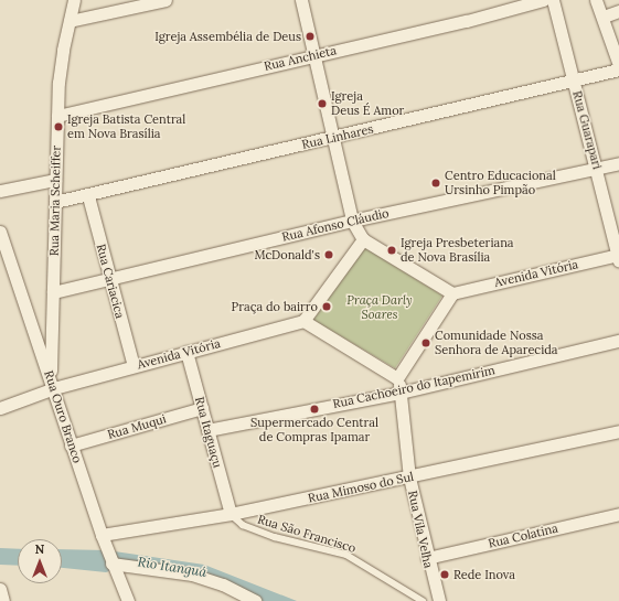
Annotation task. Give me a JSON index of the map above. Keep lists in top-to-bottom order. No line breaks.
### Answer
{"streets":{"street":["Rua Anchieta","Rua Guarapari","Rua Linhares","Rua Maria Scheiffer","Rua Afonso Cláudio","Avenida Vitória","Rua Cariacica","Rua Cachoeiro do Itapemirim","Rua Ouro Branco","Rua Muqui","Rua Itaguaçu","Rua Mimoso do Sul","Rua Vila Velha","Rua Colatina"],"lane":["Rua São Francisco"]},"crossings":[["Rua Anchieta","Rua Maria Scheiffer"],["Rua Guarapari","Rua Linhares"],["Rua Guarapari","Rua Afonso Cláudio"],["Rua Guarapari","Avenida Vitória"],["Rua Linhares","Rua Maria Scheiffer"],["Rua Linhares","Rua Cariacica"],["Rua Maria Scheiffer","Rua Afonso Cláudio"],["Rua Maria Scheiffer","Rua Ouro Branco"],["Rua Afonso Cláudio","Rua Cariacica"],["Avenida Vitória","Rua Cariacica"],["Avenida Vitória","Rua Ouro Branco"],["Avenida Vitória","Rua Itaguaçu"],["Rua Cachoeiro do Itapemirim","Rua Itaguaçu"],["Rua Cachoeiro do Itapemirim","Rua Vila Velha"],["Rua Ouro Branco","Rua Muqui"],["Rua Ouro Branco","Rua Mimoso do Sul"],["Rua Muqui","Rua Itaguaçu"],["Rua Itaguaçu","Rua Mimoso do Sul"],["Rua Itaguaçu","Rua São Francisco"],["Rua Mimoso do Sul","Rua Vila Velha"],["Rua Mimoso do Sul","Rua São Francisco"],["Rua Vila Velha","Rua Colatina"]],"water":["Rio Itanguá"],"parks":["Praça Darly Soares"],"places":["Igreja Assembélia de Deus","Igreja Deus É Amor","Igreja Batista Central em Nova Brasília","Centro Educacional Ursinho Pimpão","Igreja Presbeteriana de Nova Brasília","McDonald's","Praça do bairro","Comunidade Nossa Senhora de Aparecida","Supermercado Central de Compras Ipamar","Rede Inova"],"north":"top"}
